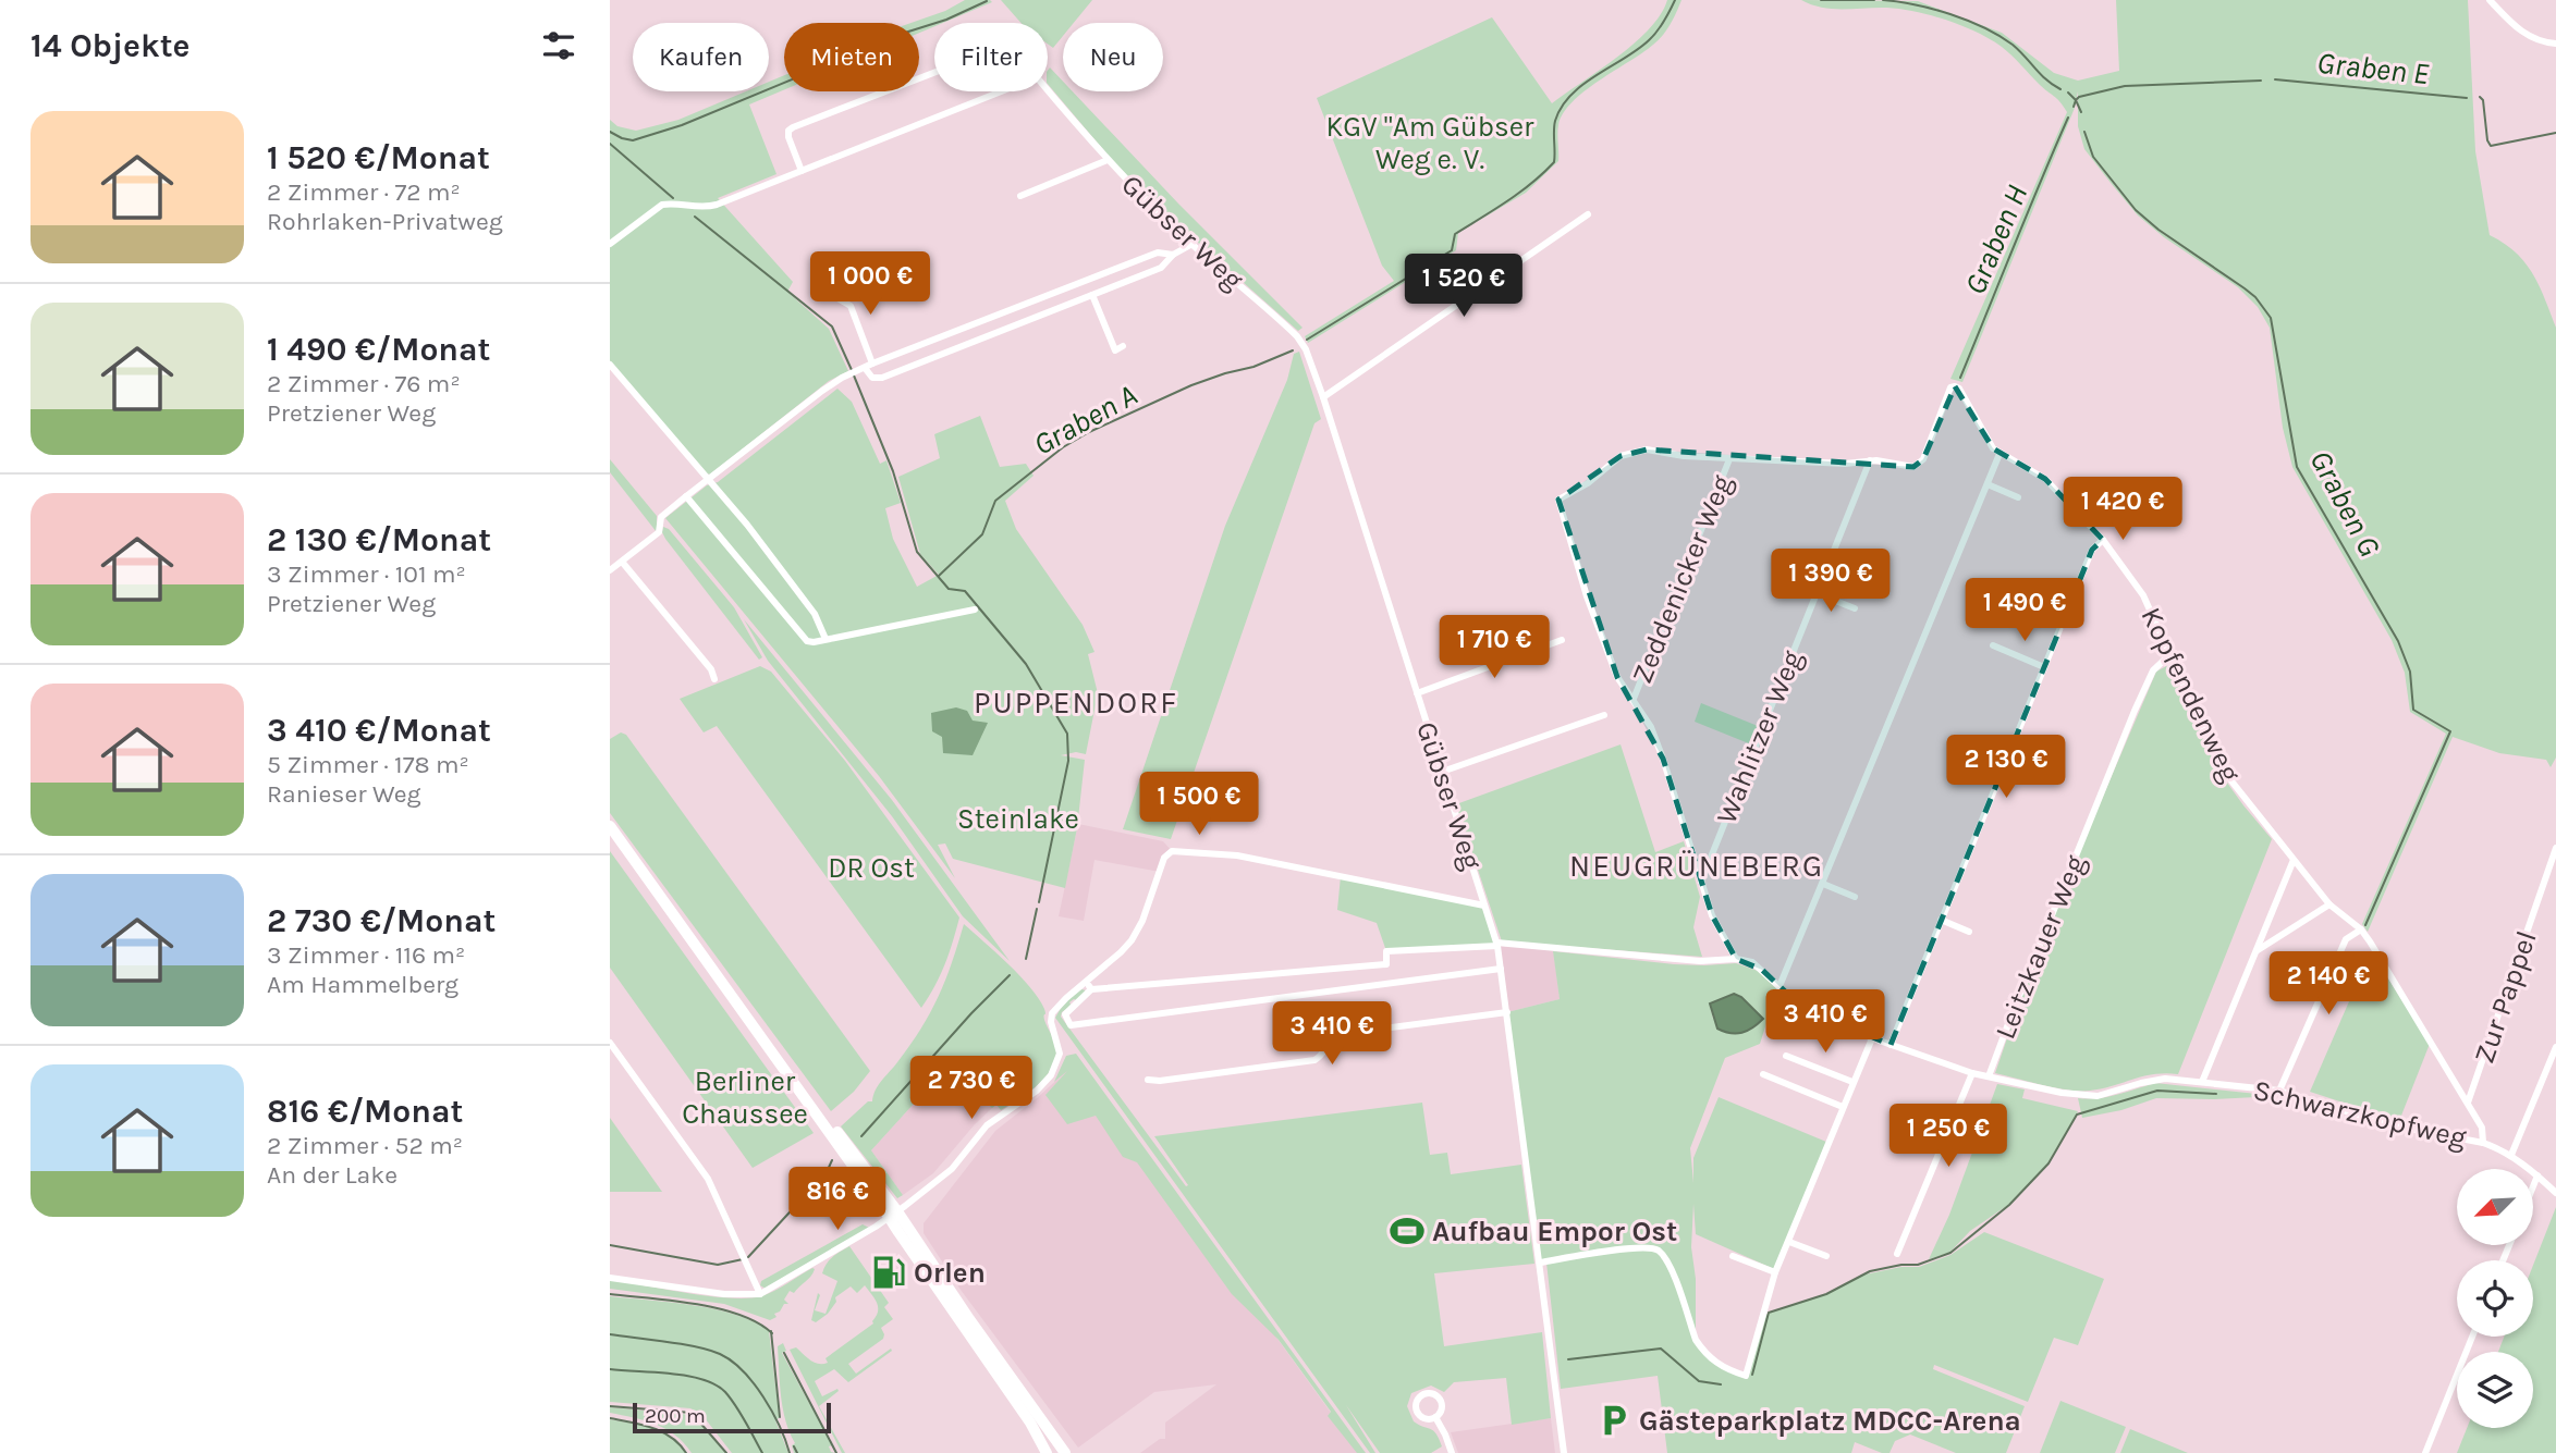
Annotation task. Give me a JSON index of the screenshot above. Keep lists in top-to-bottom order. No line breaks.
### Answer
{"streets":{"street":["Gübser Weg","Zeddenicker Weg","Kopfendenweg","Wahlitzer Weg","Leitzkauer Weg","Zur Pappel","Schwarzkopfweg"]},"crossings":[["Zeddenicker Weg","Kopfendenweg"],["Kopfendenweg","Wahlitzer Weg"],["Kopfendenweg","Leitzkauer Weg"],["Kopfendenweg","Zur Pappel"],["Kopfendenweg","Schwarzkopfweg"],["Leitzkauer Weg","Schwarzkopfweg"]],"districts":["PUPPENDORF","NEUGRÜNEBERG"],"water":["Graben E","Graben H","Graben A","Graben G"],"parks":["KGV \"Am Gübser Weg e. V.","Steinlake","DR Ost","Berliner Chaussee"],"places":{"sports":["Aufbau Empor Ost"],"fuel station":["Orlen"],"parking":["Gästeparkplatz MDCC-Arena"]},"scale_bar":"200 m","north":"bottom left","page":{"heading":"14 Objekte","chip":["Kaufen","Mieten","Filter","Neu"],"list":[{"name":"1 520 €/Monat","note":"2 Zimmer · 72 m² · Rohrlaken-Privatweg"},{"name":"1 490 €/Monat","note":"2 Zimmer · 76 m² · Pretziener Weg"},{"name":"2 130 €/Monat","note":"3 Zimmer · 101 m² · Pretziener Weg"},{"name":"3 410 €/Monat","note":"5 Zimmer · 178 m² · Ranieser Weg"},{"name":"2 730 €/Monat","note":"3 Zimmer · 116 m² · Am Hammelberg"},{"name":"816 €/Monat","note":"2 Zimmer · 52 m² · An der Lake"}],"price":["1 000 €","1 520 €","1 420 €","1 390 €","1 490 €","1 710 €","2 130 €","1 500 €","2 140 €","3 410 €","3 410 €","2 730 €","1 250 €","816 €"],"scale":"200 m"}}
